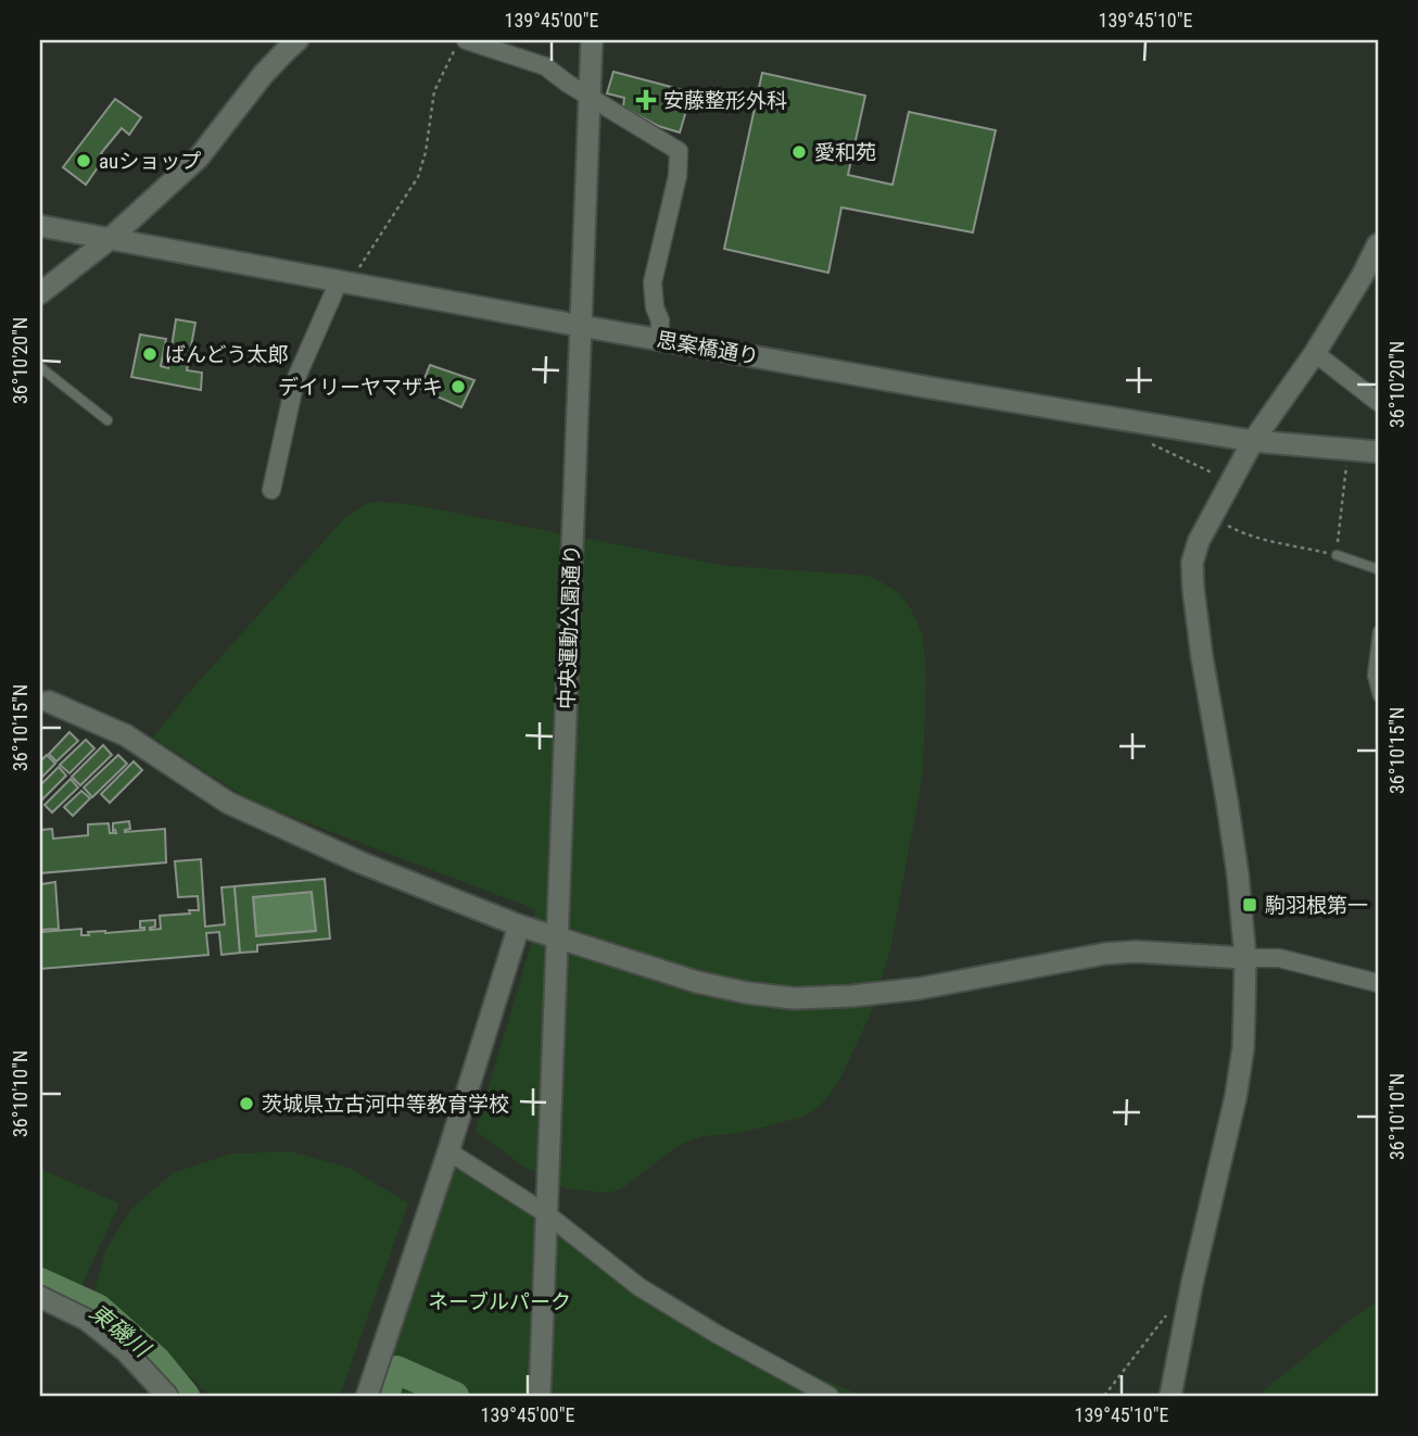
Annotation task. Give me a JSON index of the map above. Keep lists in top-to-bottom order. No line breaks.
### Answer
{"streets":{"street":["思案橋通り","中央運動公園通り"]},"crossings":[["思案橋通り","中央運動公園通り"]],"water":["東磯川"],"parks":["ネーブルパーク"],"places":{"health":["安藤整形外科"],"other":["愛和苑","auショップ","ばんどう太郎","デイリーヤマザキ","茨城県立古河中等教育学校"],"transit":["駒羽根第一"]},"coordinates":["139°45'00\"E","139°45'10\"E","36°10'20\"N","36°10'15\"N","36°10'10\"N"]}
